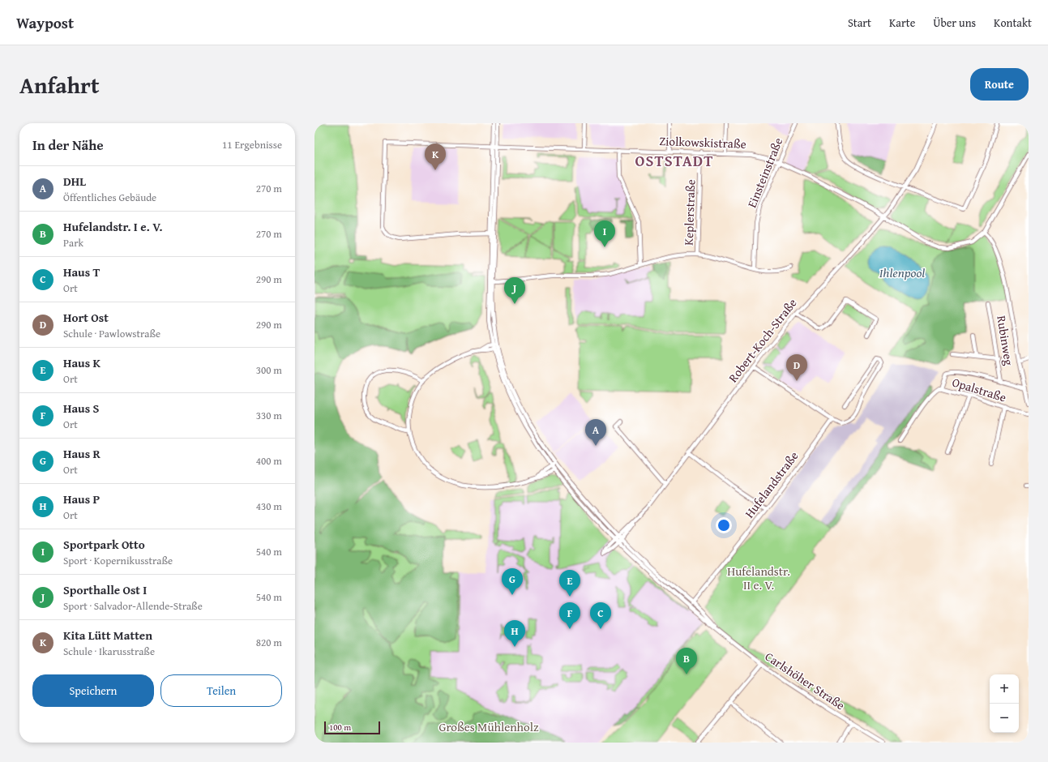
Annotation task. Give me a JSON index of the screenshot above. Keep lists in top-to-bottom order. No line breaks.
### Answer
{"streets":{"street":["Ziolkowskistraße","Einsteinstraße","Keplerstraße","Robert-Koch-Straße","Rubinweg","Opalstraße","Hufelandstraße","Carlshöher Straße"]},"crossings":[["Ziolkowskistraße","Einsteinstraße"],["Ziolkowskistraße","Keplerstraße"],["Ziolkowskistraße","Robert-Koch-Straße"]],"districts":["OSTSTADT"],"water":["Ihlenpool"],"parks":["Hufelandstr. II e. V.","Großes Mühlenholz"],"scale_bar":"100 m","page":{"header":"Waypost","nav":["Start","Karte","Über uns","Kontakt"],"title":"Anfahrt","buttons":["Route",["Speichern","Teilen"]],"heading":["In der Nähe","11 Ergebnisse"],"pins":["K","I","J","D","A","G","E","C","F","H","B"],"list":[{"mark":"A","name":"DHL","note":"Öffentliches Gebäude","value":"270 m"},{"mark":"B","name":"Hufelandstr. I e. V.","note":"Park","value":"270 m"},{"mark":"C","name":"Haus T","note":"Ort","value":"290 m"},{"mark":"D","name":"Hort Ost","note":"Schule · Pawlowstraße","value":"290 m"},{"mark":"E","name":"Haus K","note":"Ort","value":"300 m"},{"mark":"F","name":"Haus S","note":"Ort","value":"330 m"},{"mark":"G","name":"Haus R","note":"Ort","value":"400 m"},{"mark":"H","name":"Haus P","note":"Ort","value":"430 m"},{"mark":"I","name":"Sportpark Otto","note":"Sport · Kopernikusstraße","value":"540 m"},{"mark":"J","name":"Sporthalle Ost I","note":"Sport · Salvador-Allende-Straße","value":"540 m"},{"mark":"K","name":"Kita Lütt Matten","note":"Schule · Ikarusstraße","value":"820 m"}],"map_buttons":["+","−"],"scale":"100 m"}}
